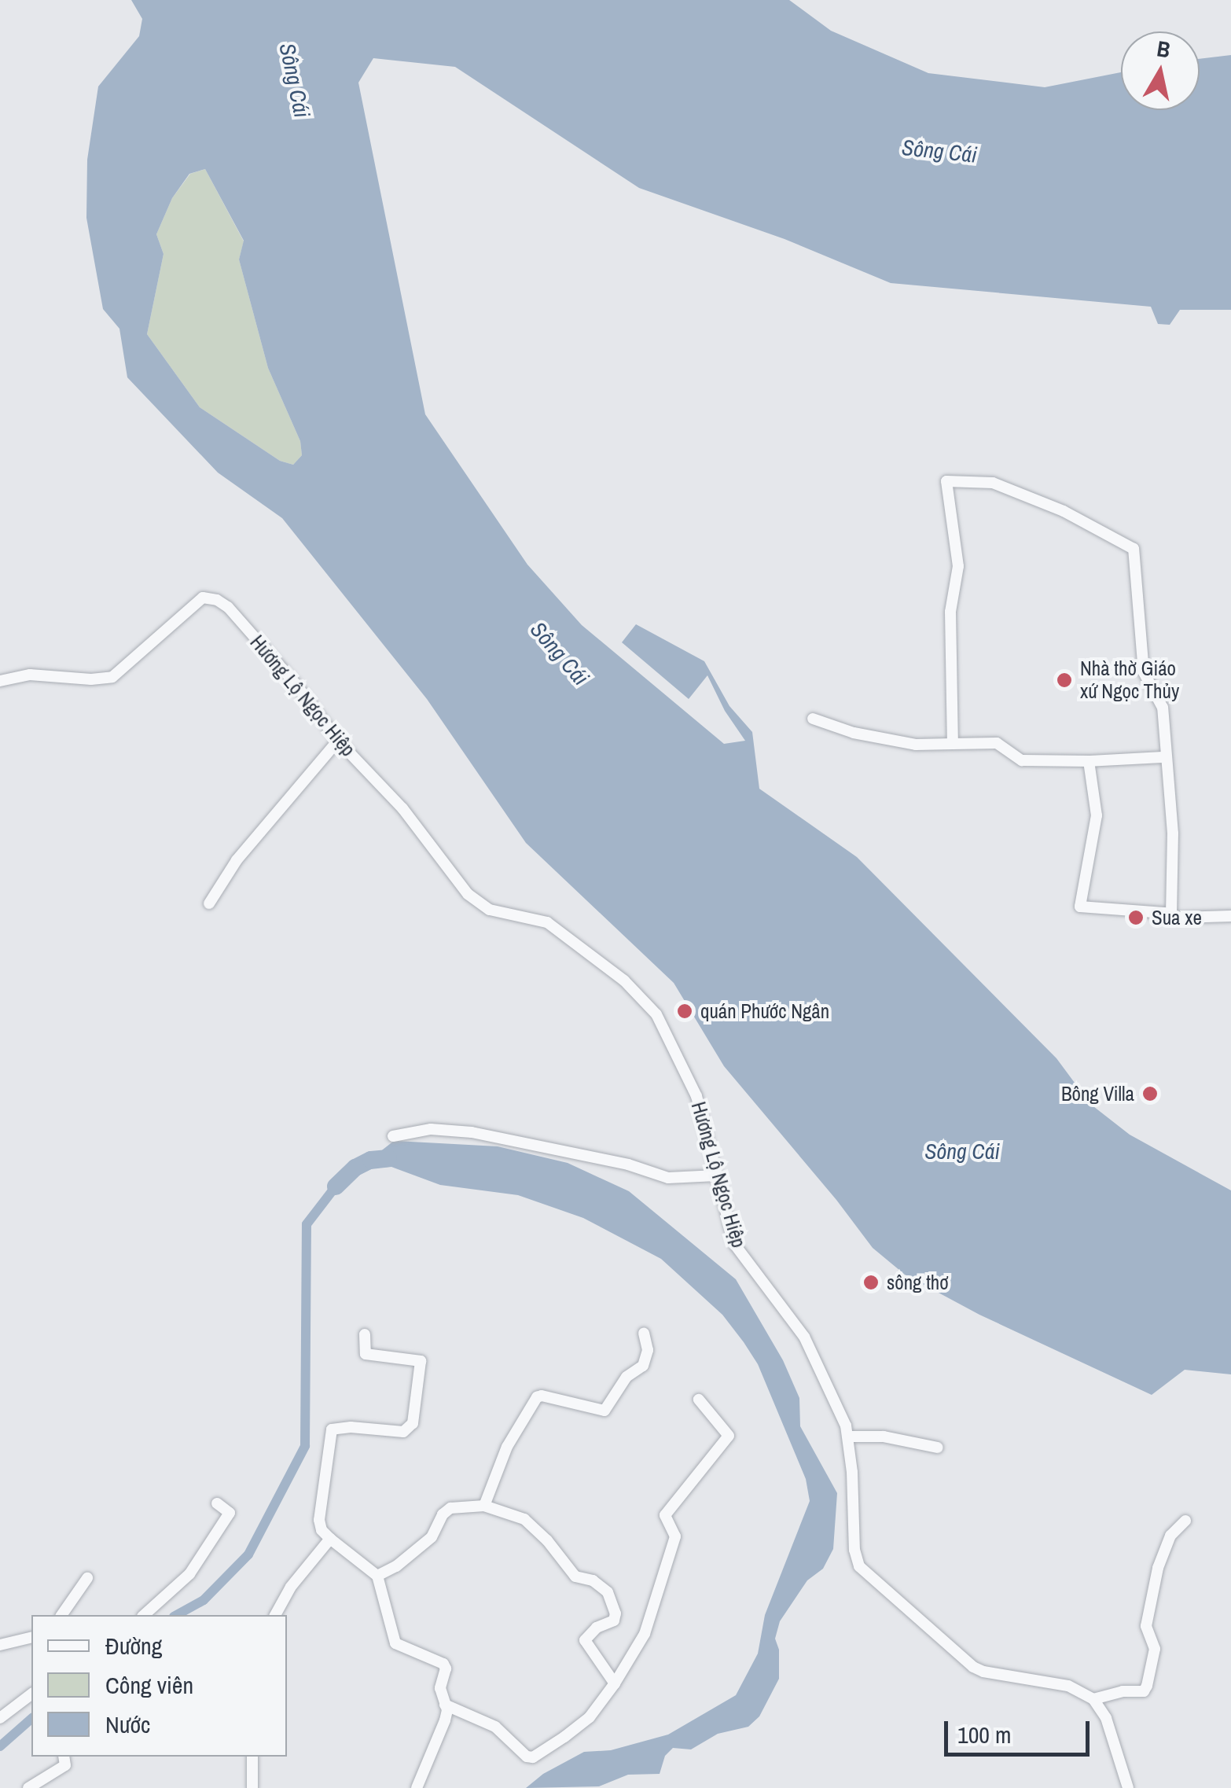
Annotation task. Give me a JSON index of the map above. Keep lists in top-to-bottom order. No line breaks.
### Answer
{"streets":{"street":["Hương Lộ Ngọc Hiệp"]},"water":["Sông Cái"],"places":["Nhà thờ Giáo xứ Ngọc Thủy","Sua xe","quán Phước Ngân","Bông Villa","sông thơ"],"legend":["Đường","Công viên","Nước"],"scale_bar":"100 m","north":"top"}
